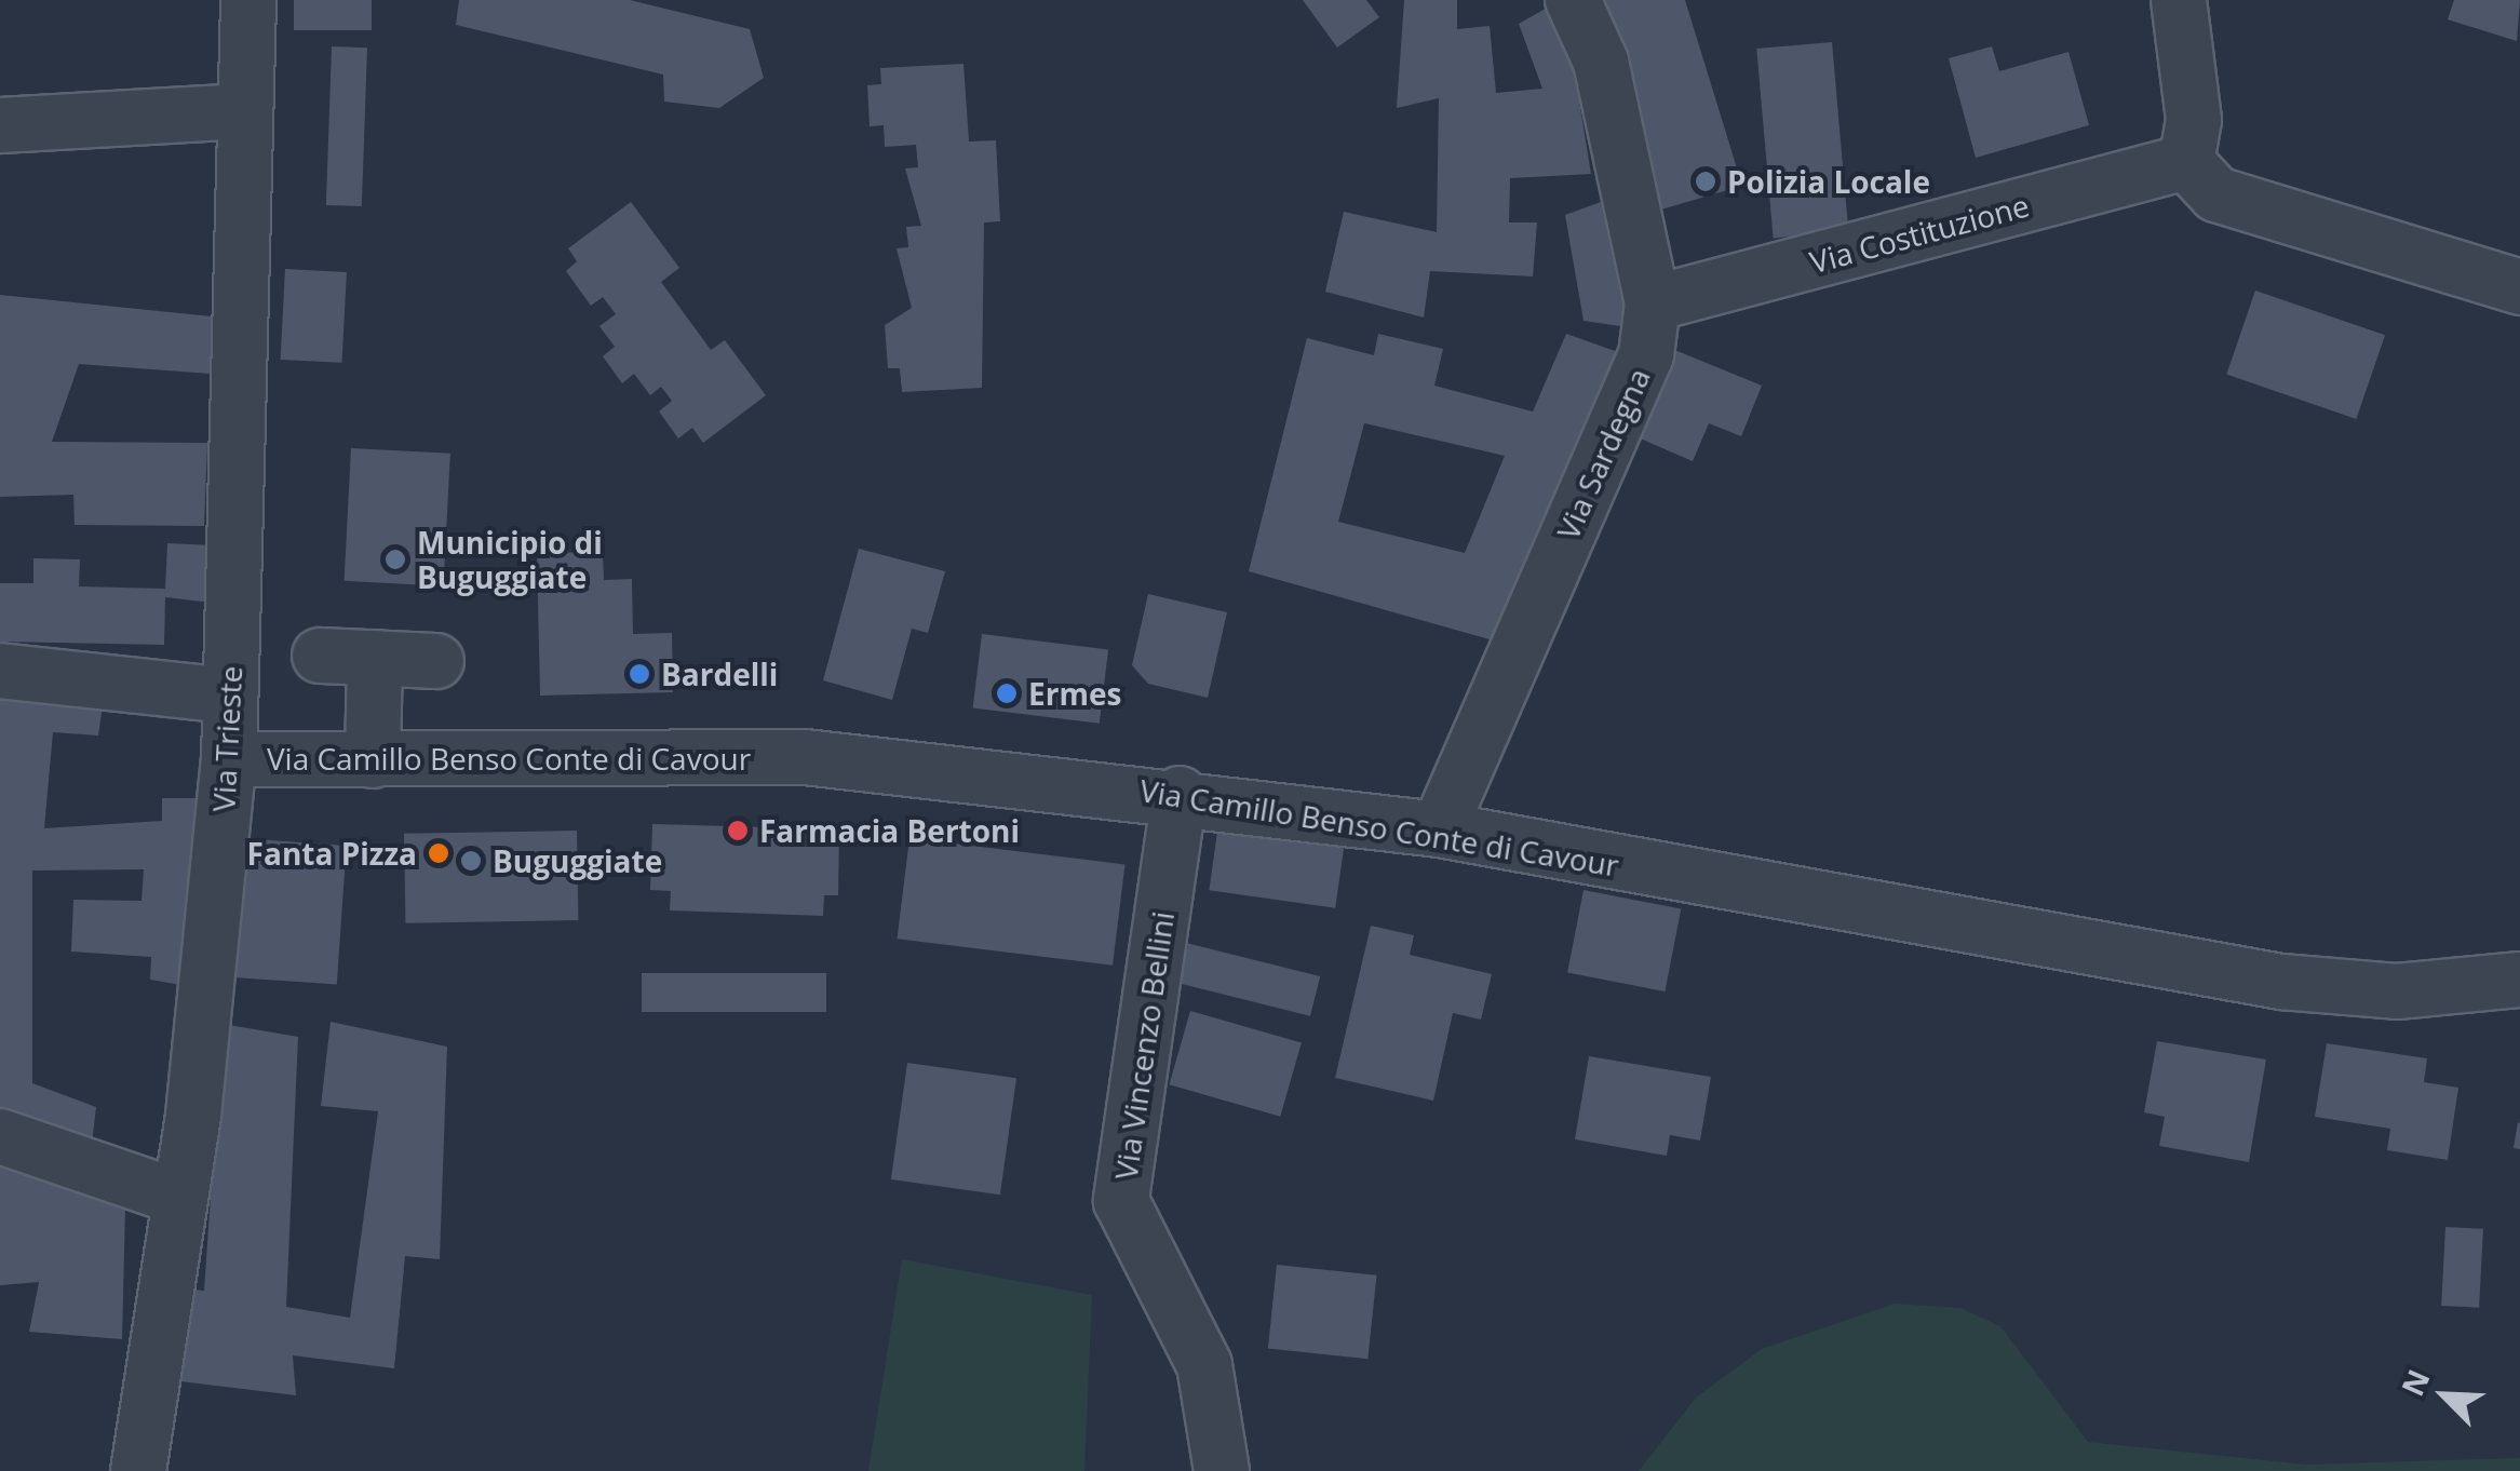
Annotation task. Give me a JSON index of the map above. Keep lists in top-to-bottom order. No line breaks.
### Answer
{"streets":{"street":["Via Costituzione","Via Sardegna","Via Trieste","Via Camillo Benso Conte di Cavour","Via Vincenzo Bellini"]},"crossings":[["Via Costituzione","Via Sardegna"],["Via Sardegna","Via Camillo Benso Conte di Cavour"],["Via Trieste","Via Camillo Benso Conte di Cavour"],["Via Camillo Benso Conte di Cavour","Via Vincenzo Bellini"]],"places":["Polizia Locale","Municipio di Buguggiate","Bardelli","Ermes","Farmacia Bertoni","Fanta Pizza","Buguggiate"],"north":"top left"}
